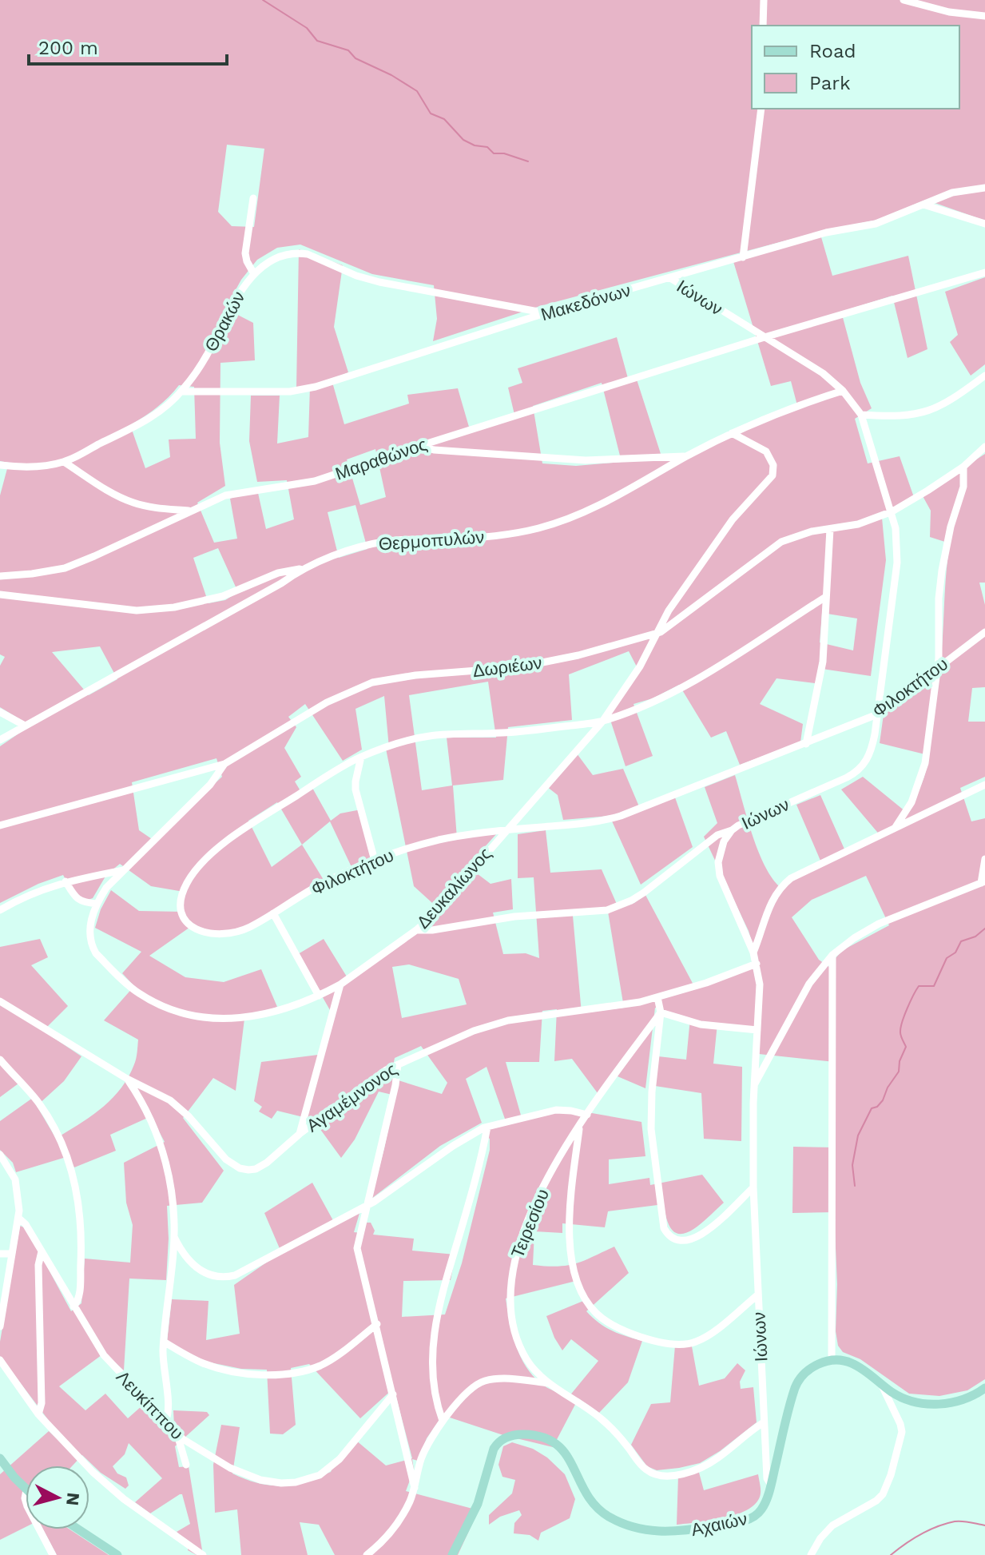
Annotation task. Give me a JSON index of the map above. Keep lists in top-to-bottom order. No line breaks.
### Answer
{"streets":{"main road":["Αχαιών"],"street":["Ιώνων","Μακεδόνων","Θρακών","Μαραθώνος","Θερμοπυλών","Δωριέων","Φιλοκτήτου","Δευκαλίωνος","Αγαμέμνονος","Τειρεσίου","Λευκίππου"]},"crossings":[["Ιώνων","Μακεδόνων"],["Ιώνων","Μαραθώνος"],["Ιώνων","Θερμοπυλών"],["Ιώνων","Δωριέων"],["Ιώνων","Φιλοκτήτου"],["Ιώνων","Αγαμέμνονος"],["Ιώνων","Τειρεσίου"],["Ιώνων","Αχαιών"],["Μακεδόνων","Θρακών"],["Θερμοπυλών","Δευκαλίωνος"],["Δωριέων","Δευκαλίωνος"],["Φιλοκτήτου","Δευκαλίωνος"]],"legend":["Road","Park"],"scale_bar":"200 m","north":"right"}
